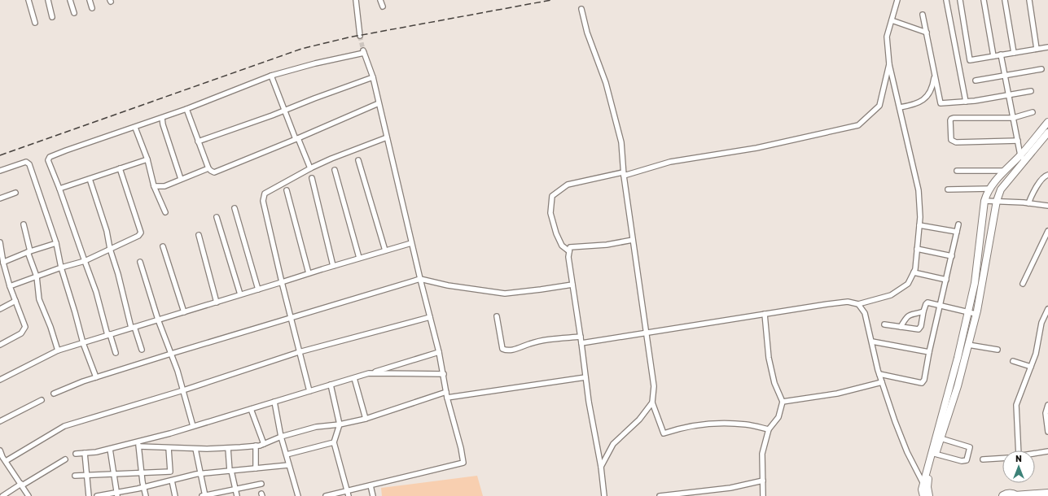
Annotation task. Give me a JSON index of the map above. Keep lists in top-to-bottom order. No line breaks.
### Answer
{"north":"top"}
